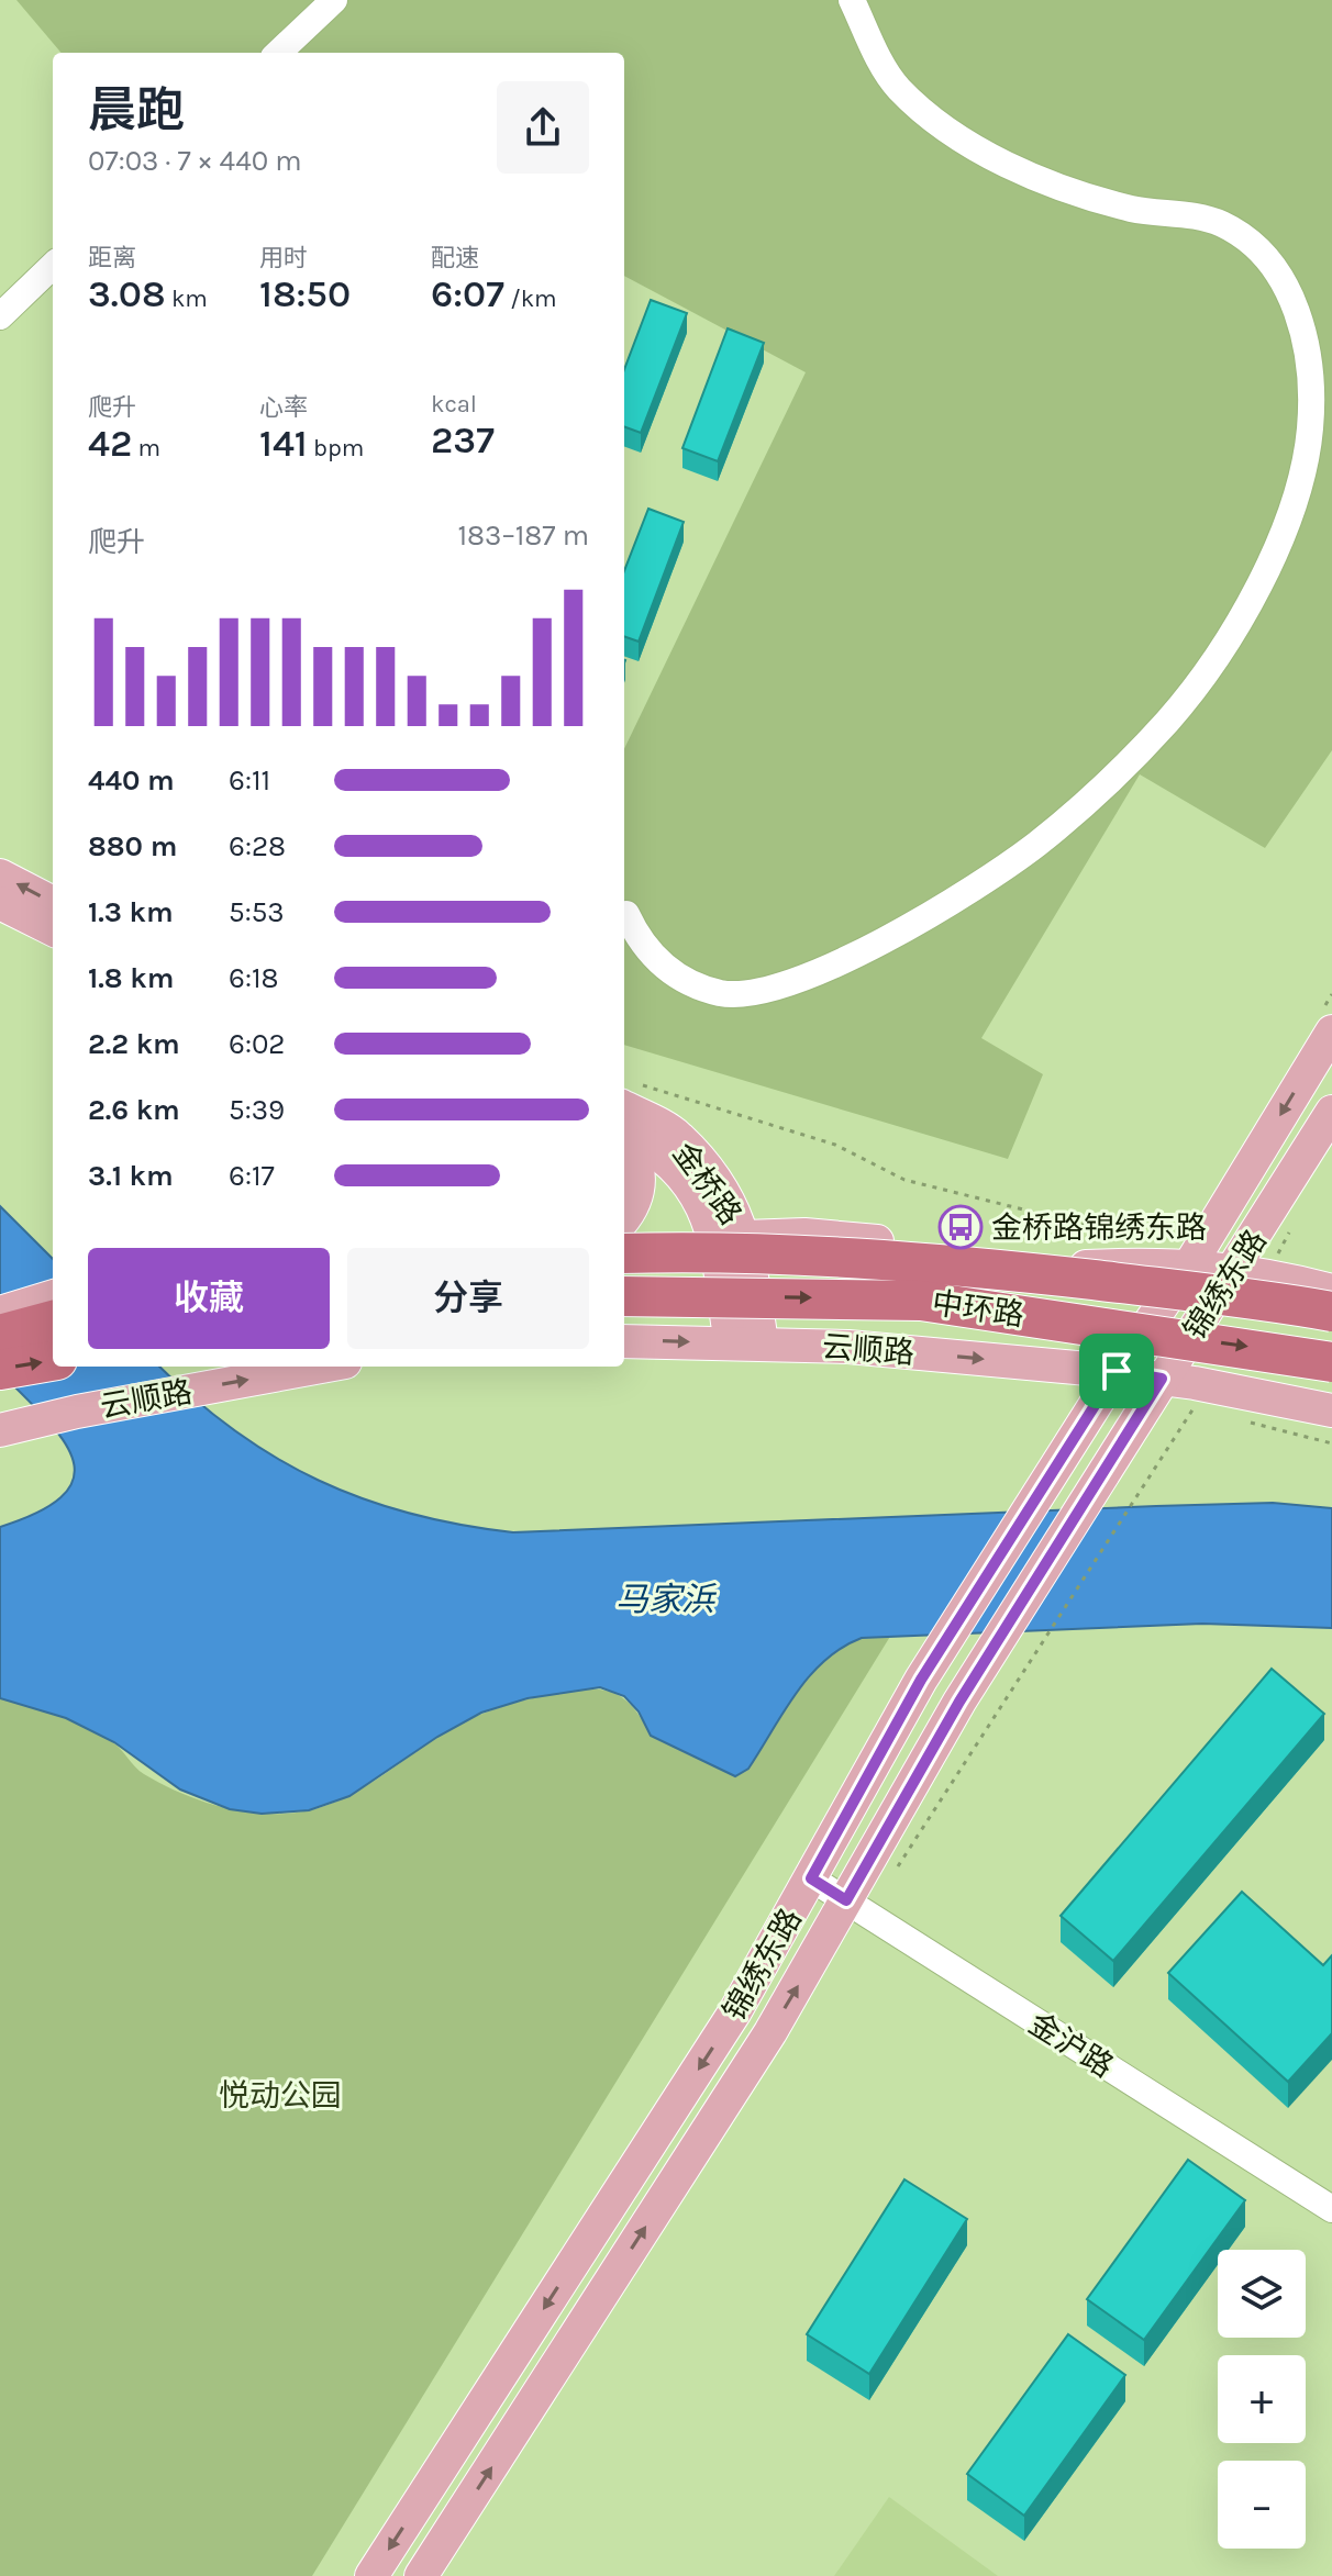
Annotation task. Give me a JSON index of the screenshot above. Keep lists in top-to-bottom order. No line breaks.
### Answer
{"streets":{"highway":["中环路"],"main road":["金桥路","锦绣东路","云顺路"],"street":["金沪路"]},"crossings":[["金桥路","云顺路"],["锦绣东路","云顺路"],["锦绣东路","金沪路"]],"water":["马家浜"],"parks":["悦动公园"],"places":{"bus stop":["金桥路锦绣东路"]},"page":{"heading":["晨跑","07:03 · 7 × 440 m"],"stats":[["距离","3.08 km"],["用时","18:50"],["配速","6:07 /km"],["爬升","42 m"],["心率","141 bpm"],["kcal","237"]],"chart":["爬升","183–187 m"],"list":[{"name":"440 m","note":"6:11"},{"name":"880 m","note":"6:28"},{"name":"1.3 km","note":"5:53"},{"name":"1.8 km","note":"6:18"},{"name":"2.2 km","note":"6:02"},{"name":"2.6 km","note":"5:39"},{"name":"3.1 km","note":"6:17"}],"buttons":["收藏","分享"],"map_buttons":["+","−"]}}
